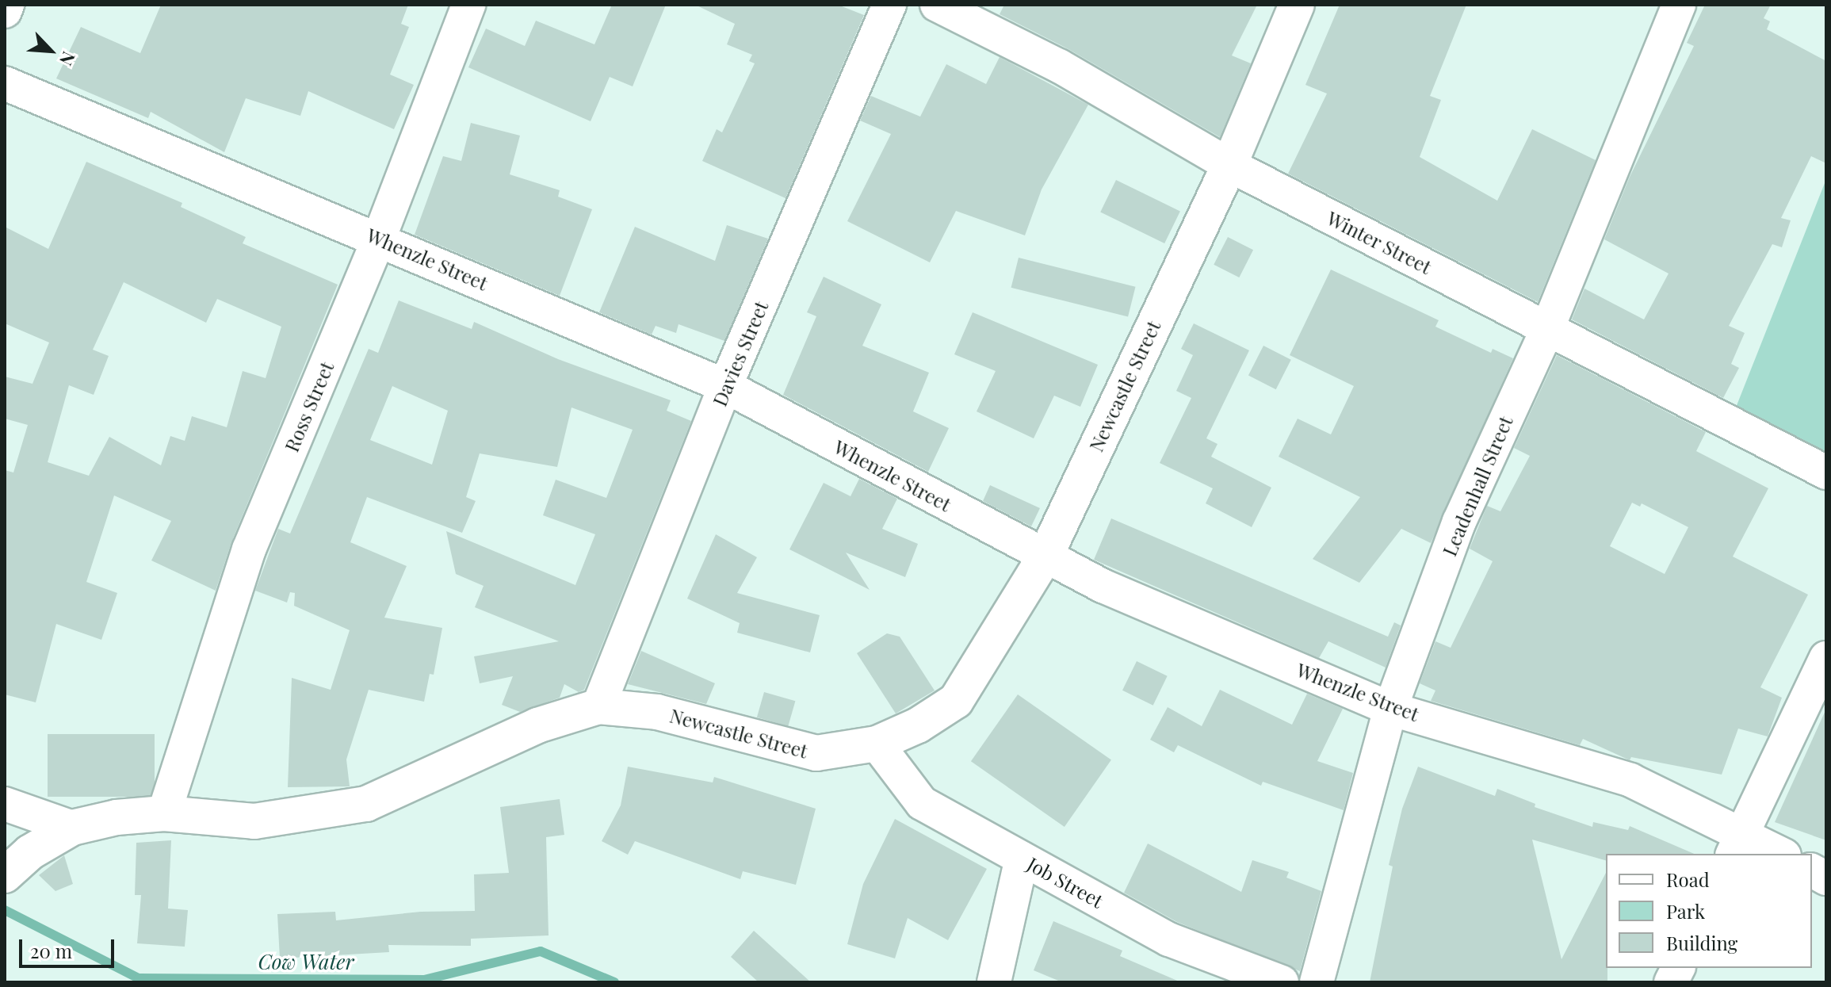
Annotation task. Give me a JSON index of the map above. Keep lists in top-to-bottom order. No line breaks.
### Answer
{"streets":{"street":["Winter Street","Whenzle Street","Davies Street","Newcastle Street","Ross Street","Leadenhall Street","Job Street"]},"crossings":[["Winter Street","Newcastle Street"],["Winter Street","Leadenhall Street"],["Whenzle Street","Davies Street"],["Whenzle Street","Newcastle Street"],["Whenzle Street","Ross Street"],["Whenzle Street","Leadenhall Street"],["Davies Street","Newcastle Street"],["Newcastle Street","Ross Street"],["Newcastle Street","Job Street"]],"water":["Cow Water"],"legend":["Road","Park","Building"],"scale_bar":"20 m","north":"bottom right"}
